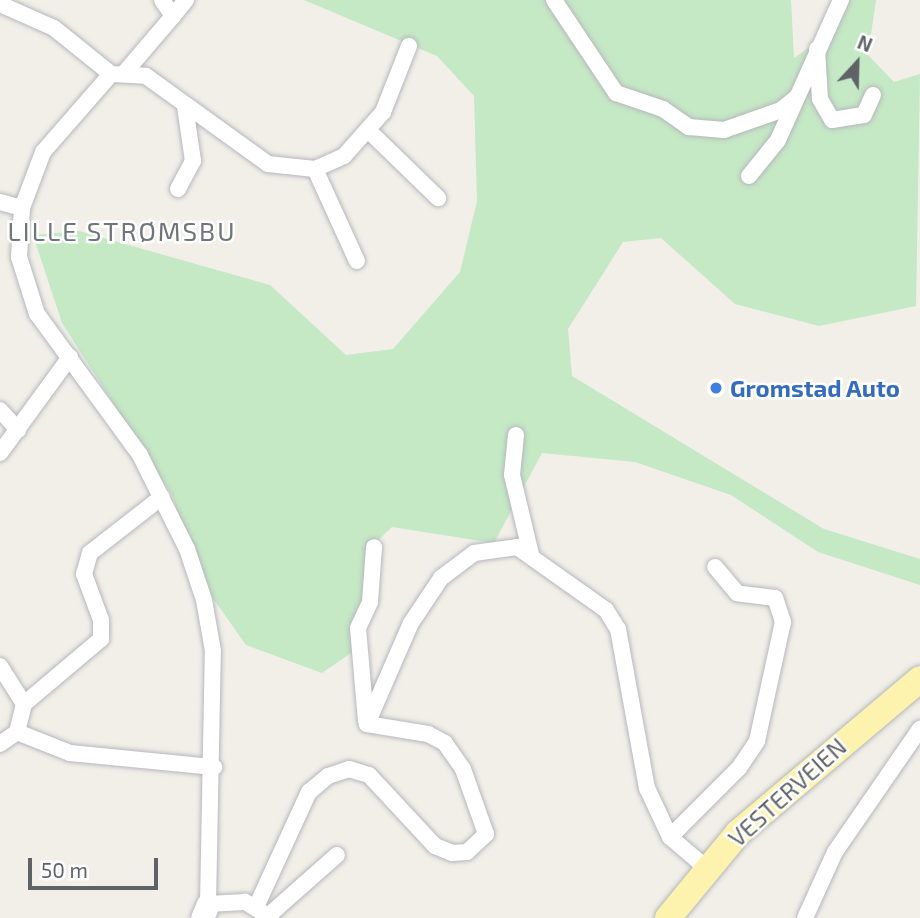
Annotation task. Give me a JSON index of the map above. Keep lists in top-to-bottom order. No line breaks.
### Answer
{"streets":{"main road":["VESTERVEIEN"]},"districts":["LILLE STRØMSBU"],"places":["Gromstad Auto"],"scale_bar":"50 m","north":"top"}
